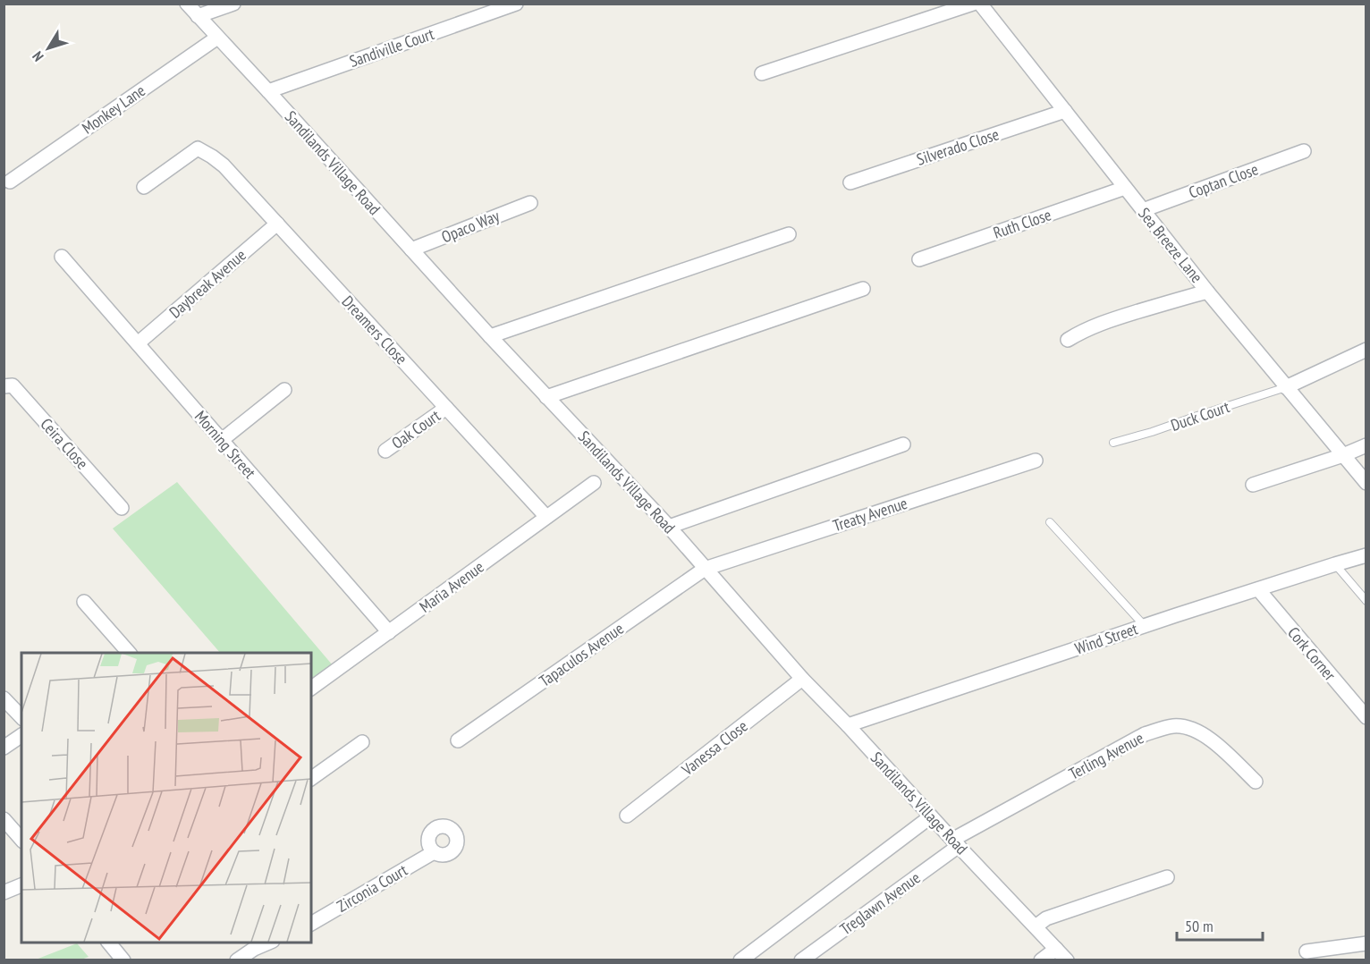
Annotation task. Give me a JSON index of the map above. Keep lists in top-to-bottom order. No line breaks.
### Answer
{"streets":{"street":["Sandiville Court","Monkey Lane","Silverado Close","Sandilands Village Road","Coptan Close","Ruth Close","Opaco Way","Sea Breeze Lane","Daybreak Avenue","Dreamers Close","Oak Court","Ceira Close","Morning Street","Treaty Avenue","Maria Avenue","Wind Street","Cork Corner","Tapaculos Avenue","Vanessa Close","Terling Avenue","Zirconia Court","Treglawn Avenue"],"lane":["Duck Court"]},"crossings":[["Sandiville Court","Sandilands Village Road"],["Monkey Lane","Sandilands Village Road"],["Silverado Close","Sea Breeze Lane"],["Sandilands Village Road","Opaco Way"],["Sandilands Village Road","Treaty Avenue"],["Sandilands Village Road","Wind Street"],["Sandilands Village Road","Tapaculos Avenue"],["Sandilands Village Road","Vanessa Close"],["Sandilands Village Road","Terling Avenue"],["Sandilands Village Road","Treglawn Avenue"],["Coptan Close","Sea Breeze Lane"],["Ruth Close","Sea Breeze Lane"],["Sea Breeze Lane","Duck Court"],["Daybreak Avenue","Dreamers Close"],["Daybreak Avenue","Morning Street"],["Dreamers Close","Oak Court"],["Dreamers Close","Maria Avenue"],["Morning Street","Maria Avenue"],["Treaty Avenue","Tapaculos Avenue"],["Wind Street","Cork Corner"],["Terling Avenue","Treglawn Avenue"]],"scale_bar":"50 m","north":"bottom left"}
